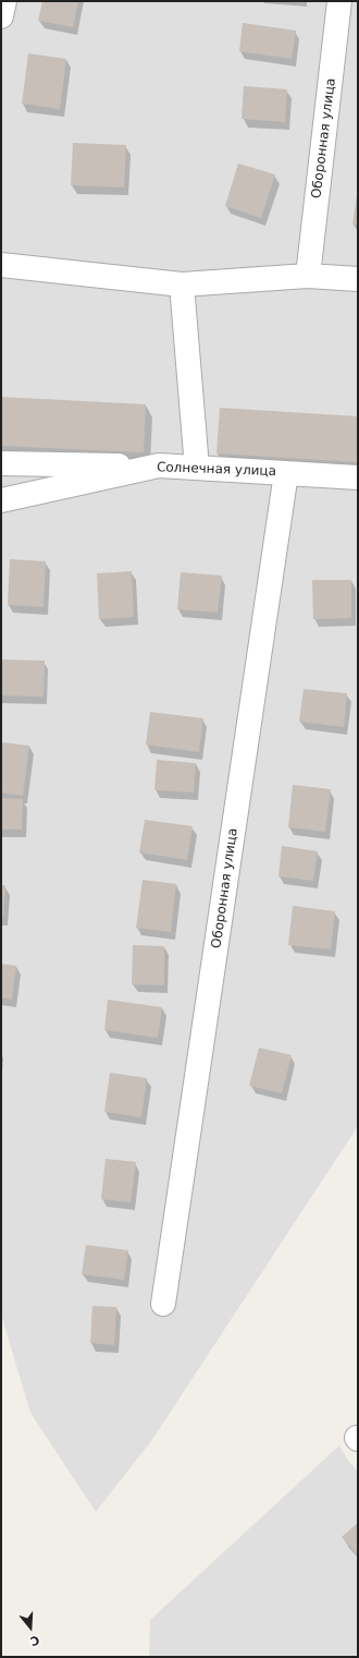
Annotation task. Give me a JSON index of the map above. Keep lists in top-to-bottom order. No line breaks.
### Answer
{"streets":{"street":["Оборонная улица","Солнечная улица"]},"crossings":[["Оборонная улица","Солнечная улица"]],"north":"bottom"}
